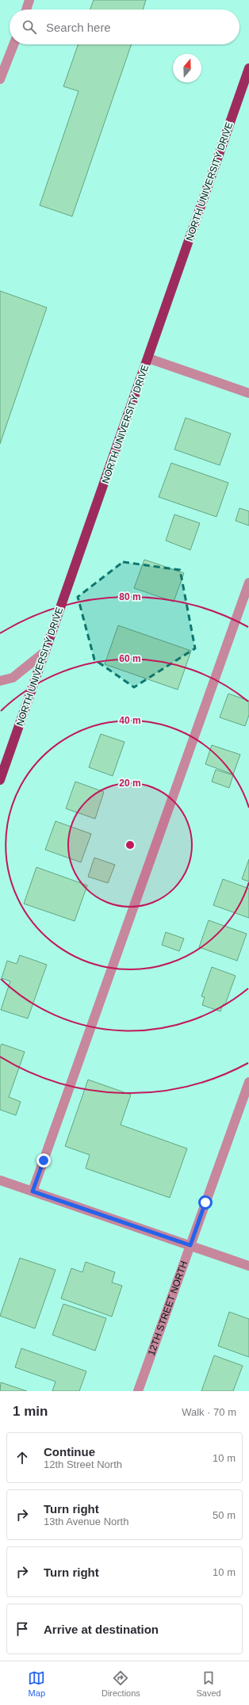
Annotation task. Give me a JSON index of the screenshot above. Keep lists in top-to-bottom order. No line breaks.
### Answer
{"streets":{"main road":["NORTH UNIVERSITY DRIVE"],"street":["12TH STREET NORTH"]},"north":"top","page":{"search":"Search here","heading":["1 min","Walk · 70 m"],"list":[["Continue","12th Street North","10 m"],["Turn right","13th Avenue North","50 m"],["Turn right","10 m"],"Arrive at destination"],"nav":["Map","Directions","Saved"]},"rings":["80 m","60 m","40 m","20 m"]}
